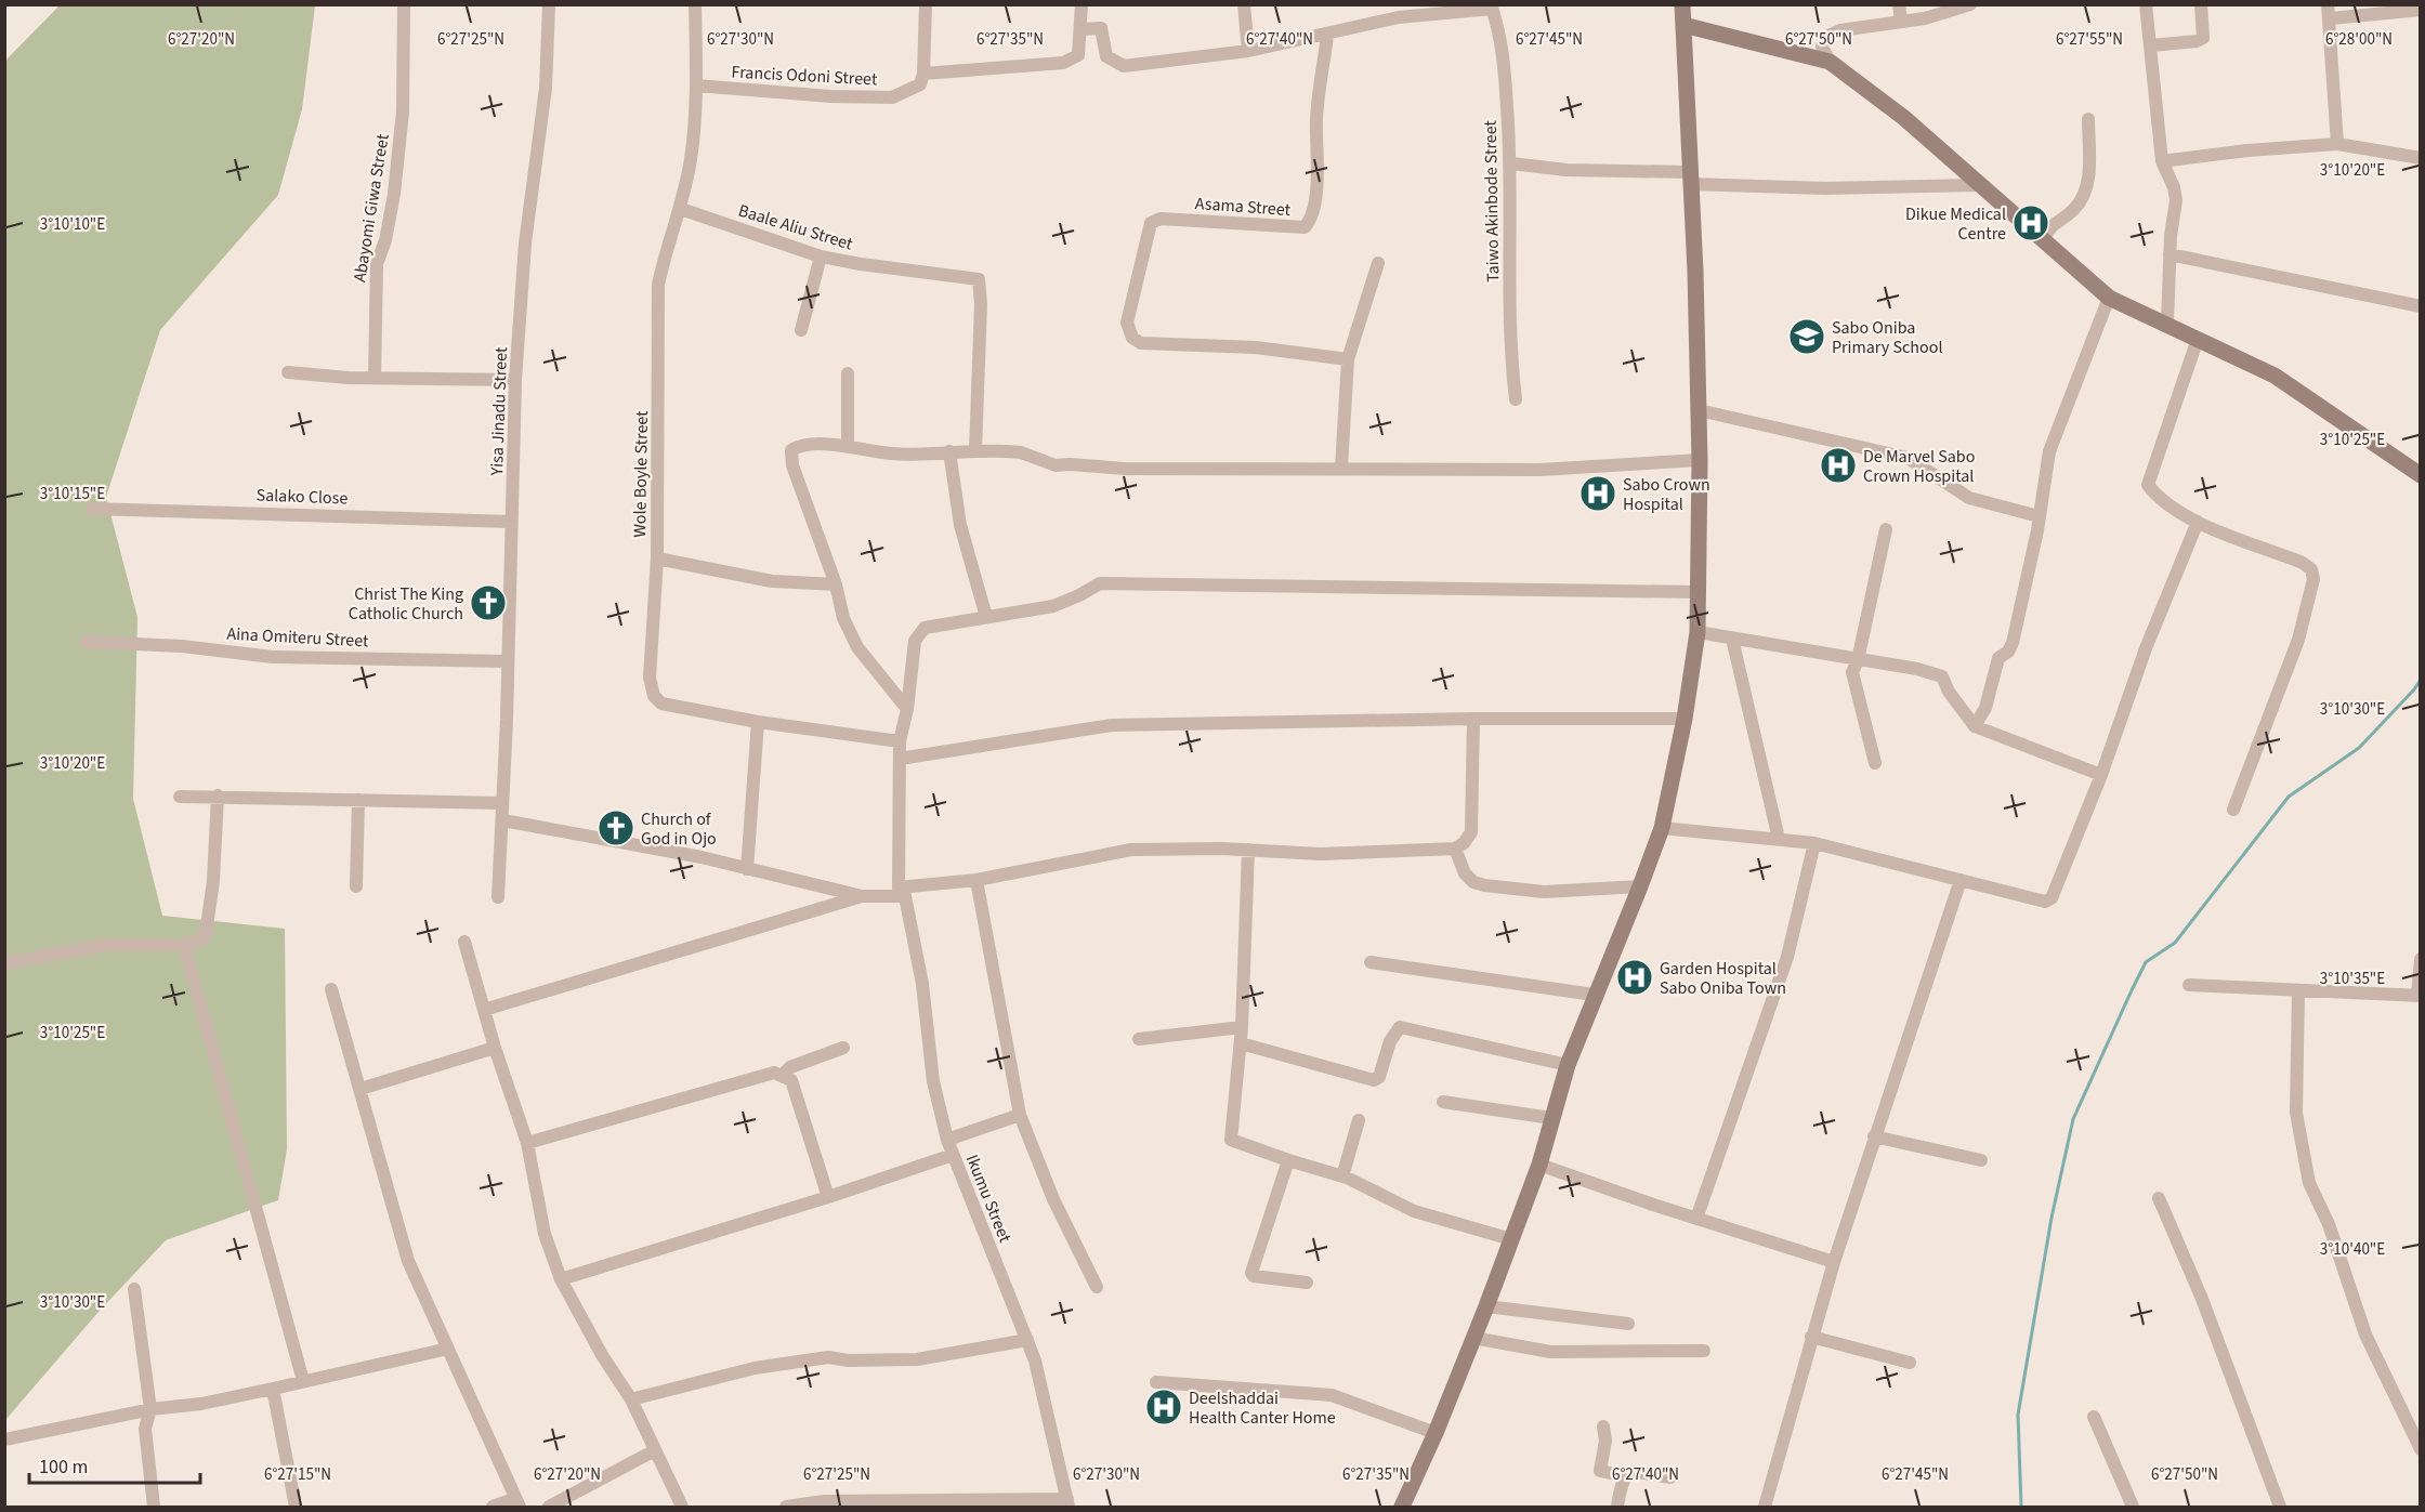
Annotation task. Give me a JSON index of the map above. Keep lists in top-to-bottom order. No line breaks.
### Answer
{"streets":{"street":["Francis Odoni Street","Taiwo Akinbode Street","Asama Street","Abayomi Giwa Street","Baale Aliu Street","Yisa Jinadu Street","Wole Boyle Street","Salako Close","Aina Omiteru Street","Ikumu Street"]},"crossings":[["Francis Odoni Street","Wole Boyle Street"],["Baale Aliu Street","Wole Boyle Street"],["Yisa Jinadu Street","Salako Close"],["Yisa Jinadu Street","Aina Omiteru Street"],["Wole Boyle Street","Ikumu Street"]],"places":{"hospital":["Dikue Medical Centre","De Marvel Sabo Crown Hospital","Sabo Crown Hospital","Garden Hospital Sabo Oniba Town","Deelshaddai Health Canter Home"],"school or university":["Sabo Oniba Primary School"],"church":["Christ The King Catholic Church","Church of God in Ojo"]},"scale_bar":"100 m","coordinates":["6°27'20\"N","6°27'25\"N","6°27'30\"N","6°27'35\"N","6°27'40\"N","6°27'45\"N","6°27'50\"N","6°27'55\"N","6°28'00\"N","3°10'20\"E","3°10'10\"E","3°10'25\"E","3°10'15\"E","3°10'30\"E","3°10'35\"E","3°10'40\"E","6°27'15\"N"]}
